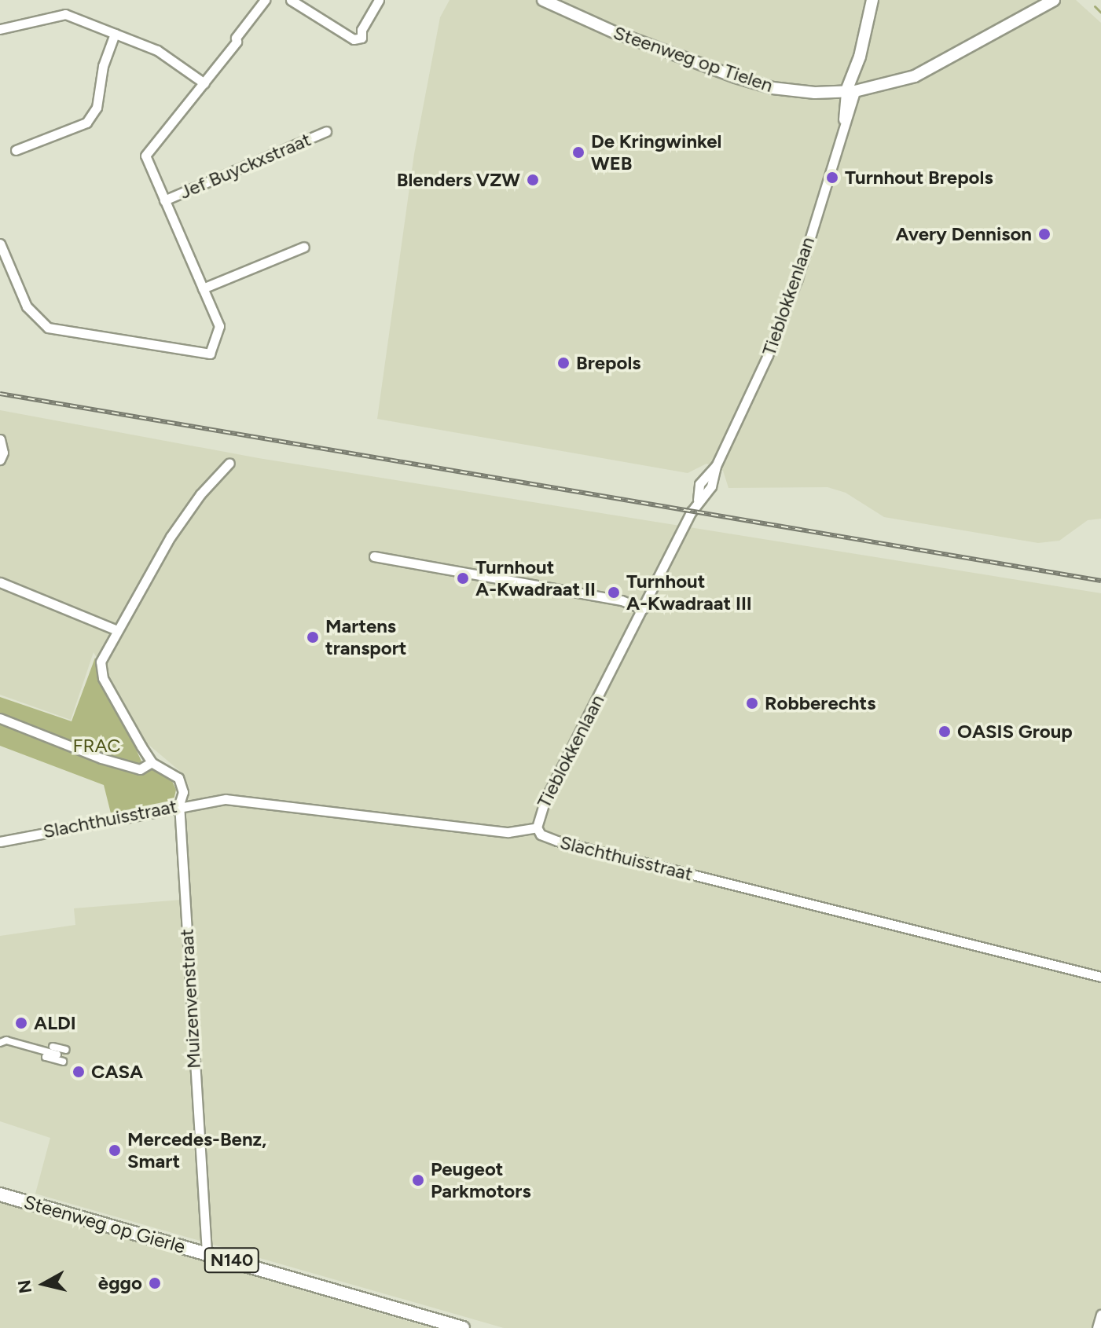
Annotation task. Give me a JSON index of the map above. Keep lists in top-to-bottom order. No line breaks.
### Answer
{"streets":{"main road":["Steenweg op Gierle","N140"],"street":["Steenweg op Tielen","Jef Buyckxstraat","Tieblokkenlaan","Slachthuisstraat","Muizenvenstraat"]},"crossings":[["Steenweg op Tielen","Tieblokkenlaan"],["Tieblokkenlaan","Slachthuisstraat"],["Slachthuisstraat","Muizenvenstraat"],["Muizenvenstraat","Steenweg op Gierle"]],"parks":["FRAC"],"places":["De Kringwinkel WEB","Turnhout Brepols","Blenders VZW","Avery Dennison","Brepols","Turnhout A-Kwadraat II","Turnhout A-Kwadraat III","Martens transport","Robberechts","OASIS Group","ALDI","CASA","Mercedes-Benz, Smart","Peugeot Parkmotors","èggo"],"north":"left"}
